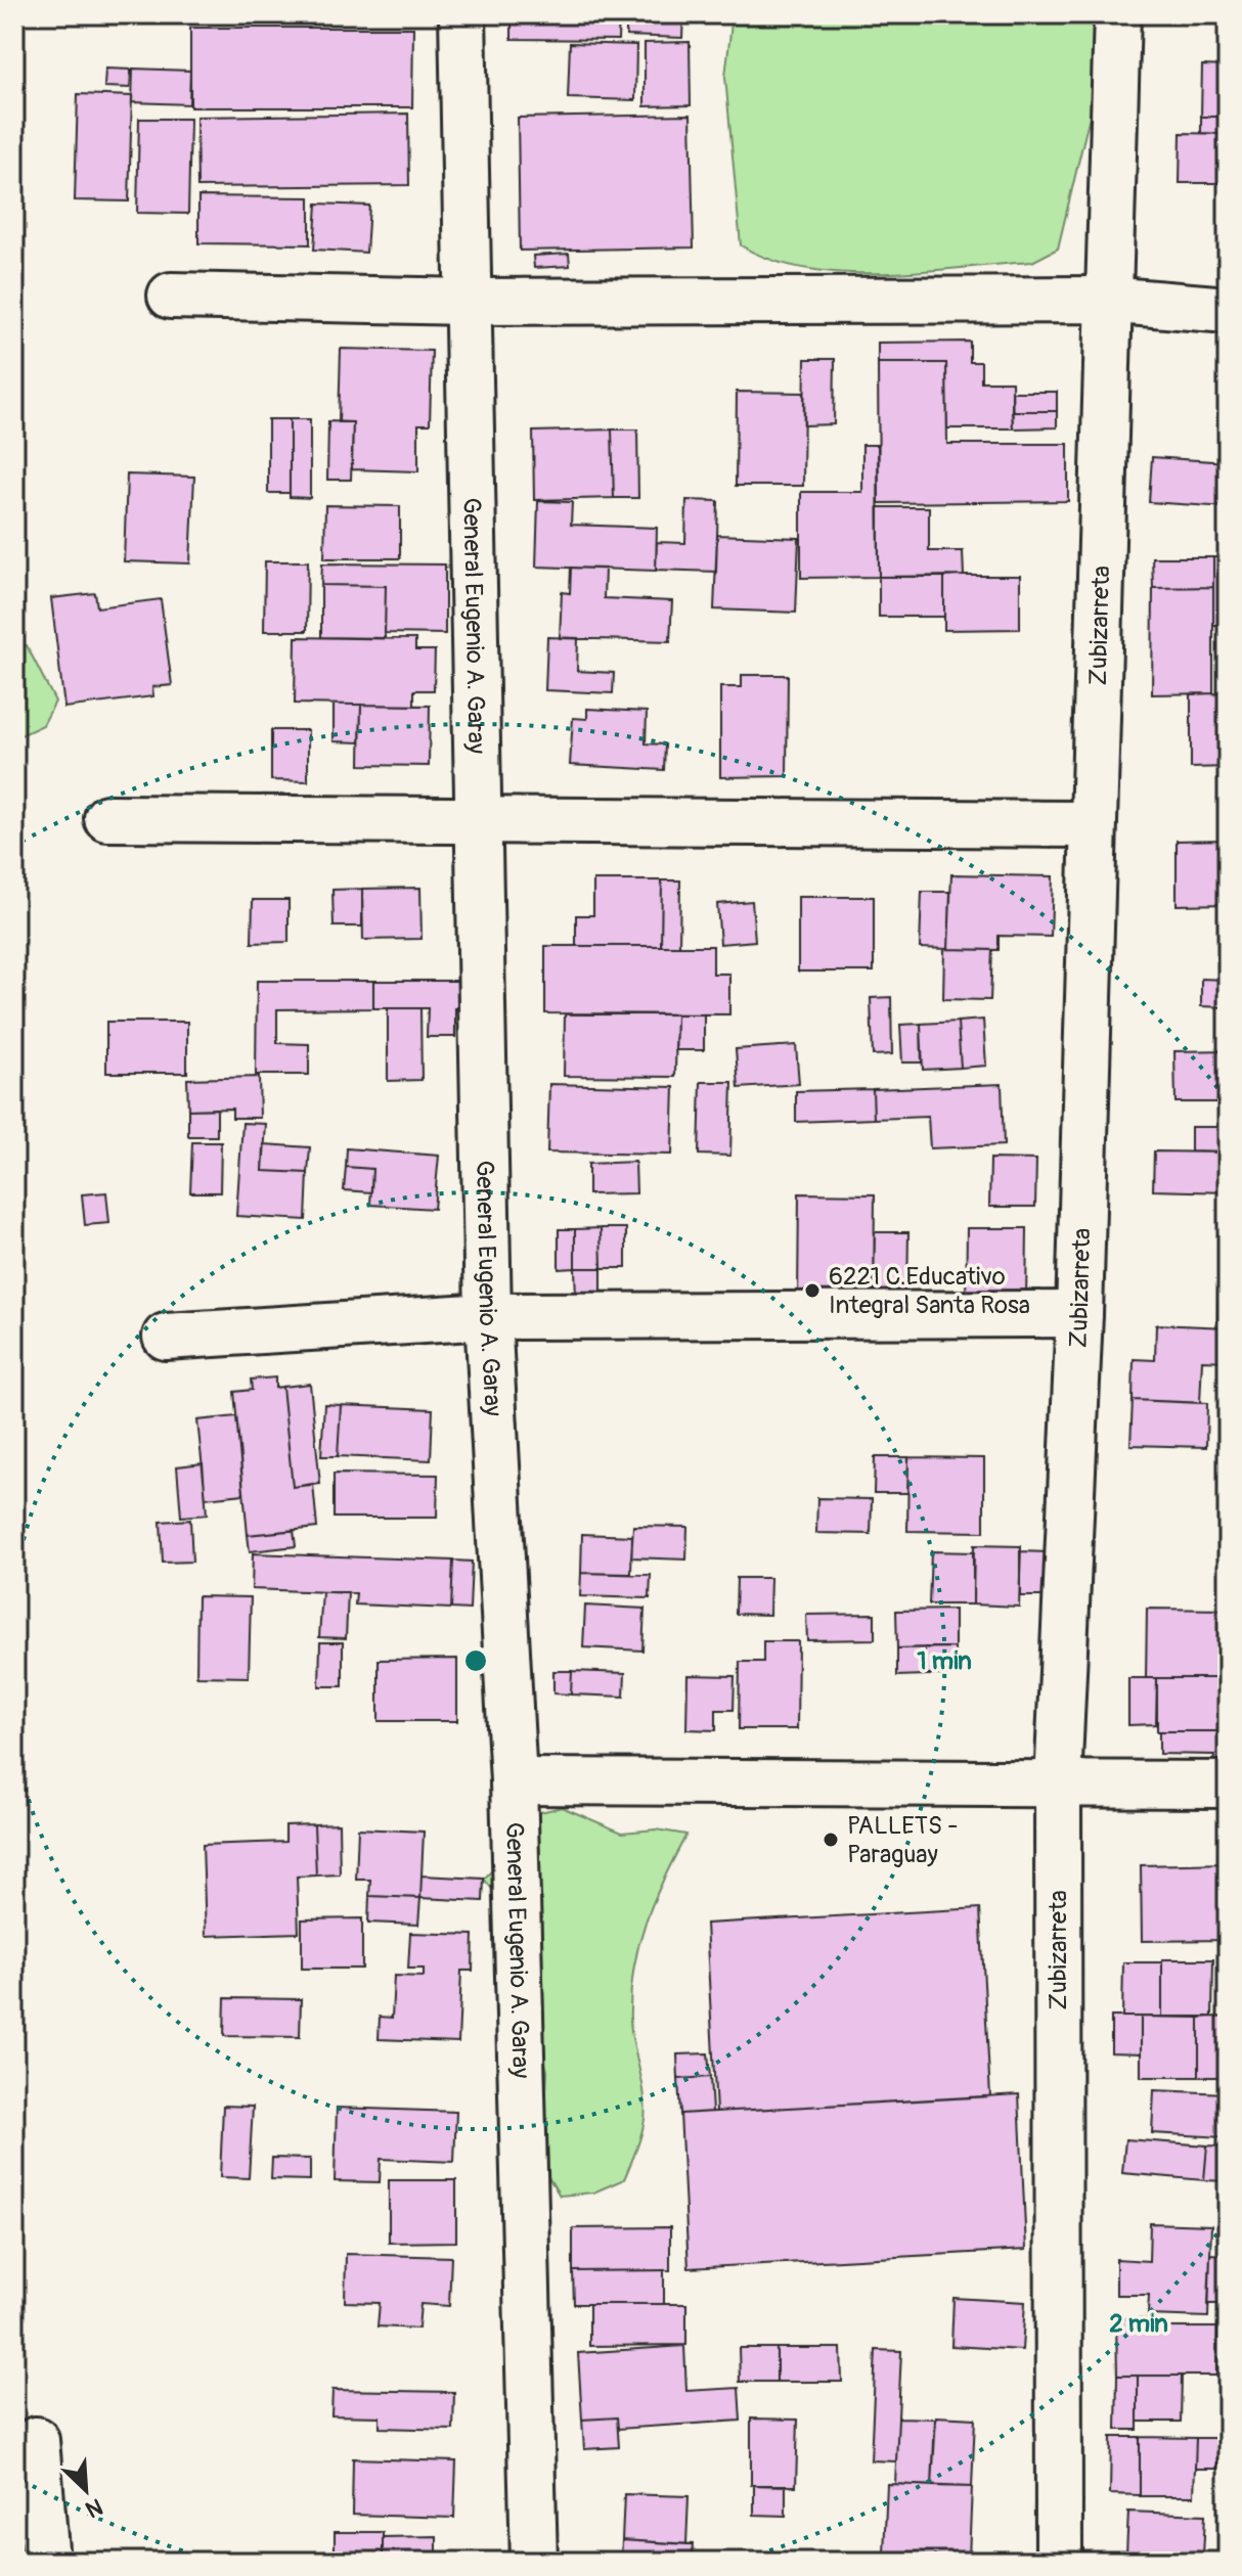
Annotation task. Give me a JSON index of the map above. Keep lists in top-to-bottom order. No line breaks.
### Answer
{"streets":{"street":["General Eugenio A. Garay","Zubizarreta"]},"places":["6221 C.Educativo Integral Santa Rosa","PALLETS - Paraguay"],"north":"bottom right","rings":["1 min","2 min"]}
